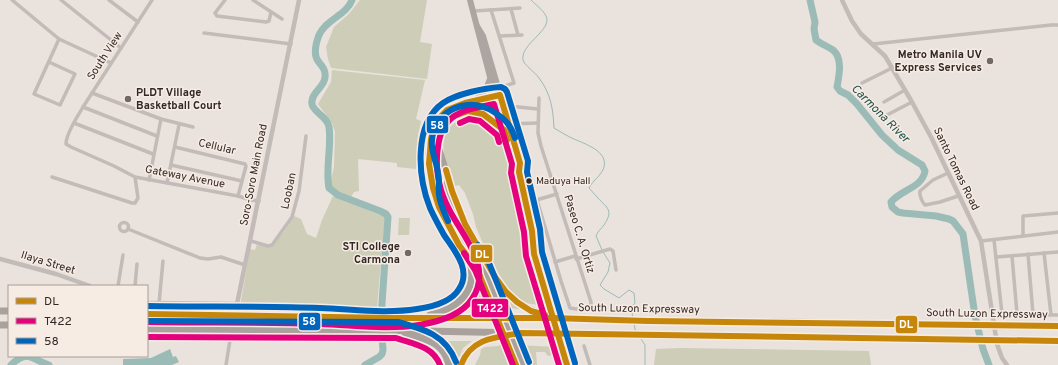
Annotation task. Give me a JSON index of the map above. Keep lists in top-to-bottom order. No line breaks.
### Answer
{"streets":{"highway":["South Luzon Expressway"],"street":["South View","Cellular","Santo Tomas Road","Soro-Soro Main Road","Gateway Avenue","Looban","Paseo C. A. Ortiz","Ilaya Street"]},"crossings":[["South View","Gateway Avenue"],["Cellular","Gateway Avenue"],["Soro-Soro Main Road","Gateway Avenue"],["Soro-Soro Main Road","Looban"]],"water":["Carmona River"],"places":["Metro Manila UV Express Services","PLDT Village Basketball Court","Maduya Hall","STI College Carmona"],"lines":["transit line 58","transit line DL","transit line T422"],"legend":["DL","T422","58"]}
